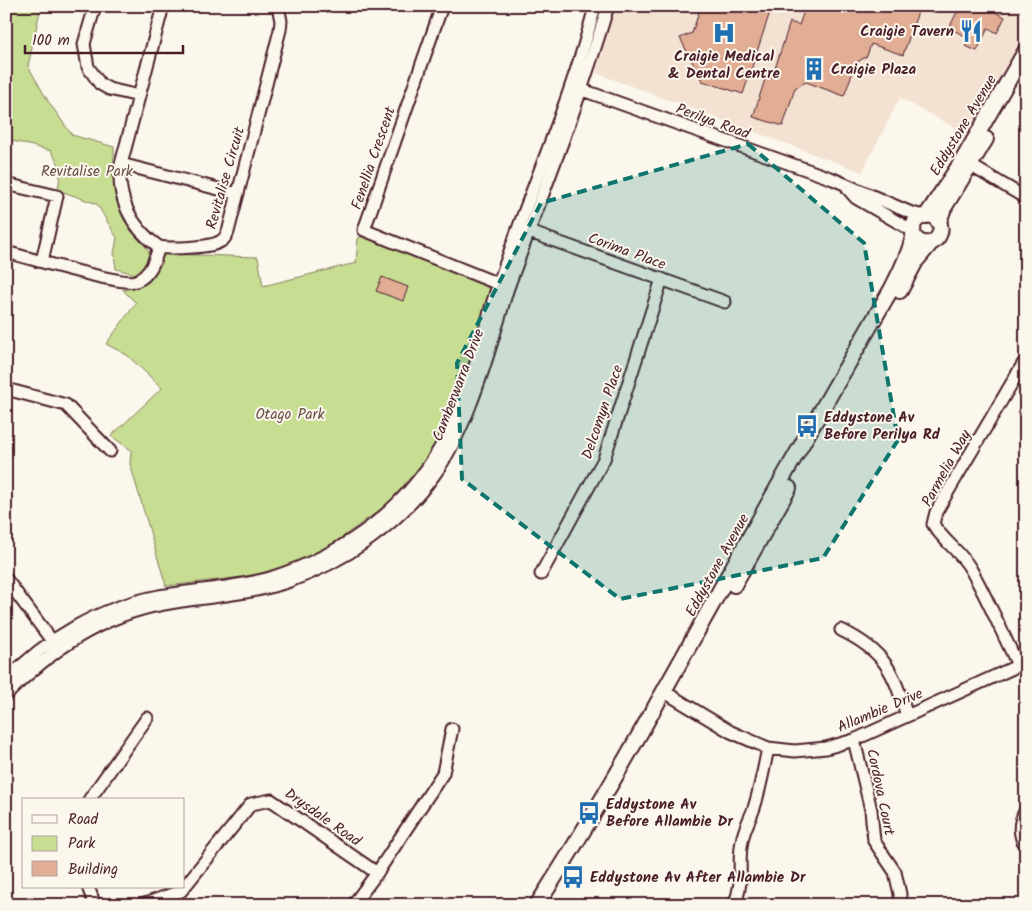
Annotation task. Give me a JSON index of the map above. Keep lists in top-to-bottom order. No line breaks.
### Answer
{"streets":{"main road":["Eddystone Avenue"],"street":["Perilya Road","Fenellia Crescent","Revitalise Circuit","Corima Place","Camberwarra Drive","Delcomyn Place","Parmelia Way","Allambie Drive","Cordova Court","Drysdale Road"]},"crossings":[["Perilya Road","Eddystone Avenue"],["Perilya Road","Camberwarra Drive"],["Eddystone Avenue","Allambie Drive"],["Fenellia Crescent","Camberwarra Drive"],["Corima Place","Camberwarra Drive"],["Corima Place","Delcomyn Place"],["Parmelia Way","Allambie Drive"],["Allambie Drive","Cordova Court"]],"parks":["Revitalise Park","Otago Park"],"places":{"restaurant":["Craigie Tavern"],"hospital":["Craigie Medical & Dental Centre"],"building":["Craigie Plaza"],"bus stop":["Eddystone Av Before Perilya Rd","Eddystone Av Before Allambie Dr","Eddystone Av After Allambie Dr"]},"legend":["Road","Park","Building"],"scale_bar":"100 m"}
